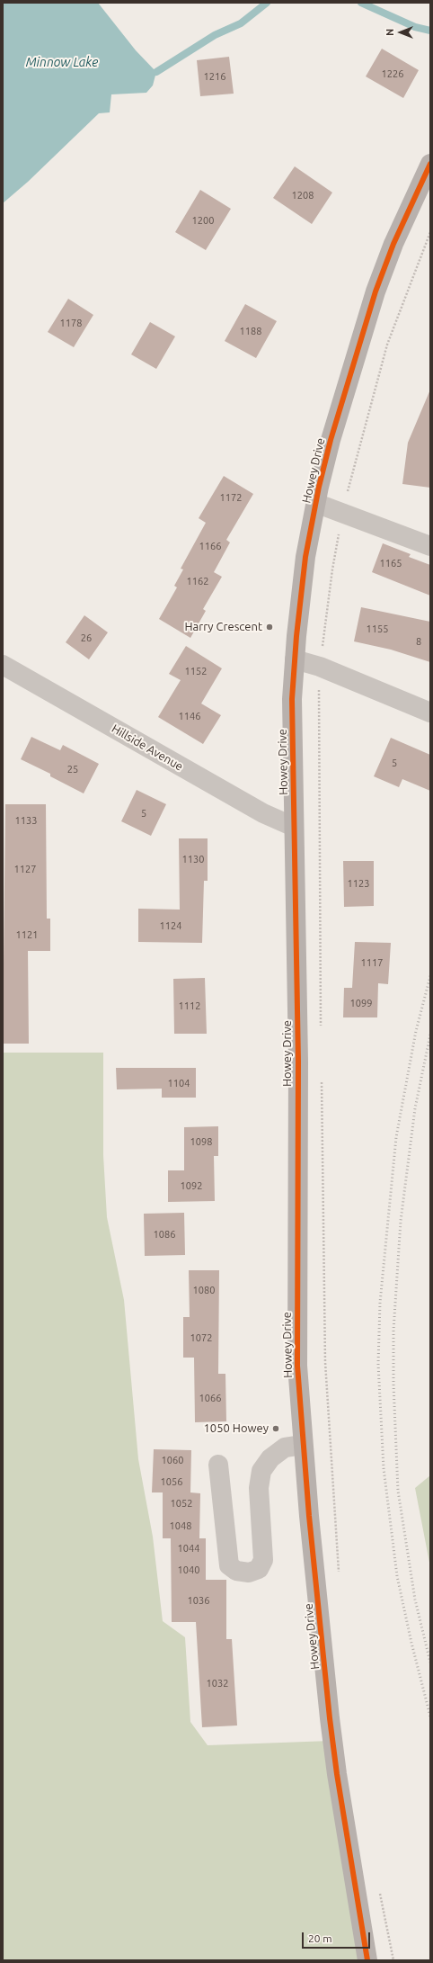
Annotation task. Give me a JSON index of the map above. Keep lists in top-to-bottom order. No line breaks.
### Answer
{"streets":{"main road":["Howey Drive"],"street":["Hillside Avenue"]},"crossings":[["Howey Drive","Hillside Avenue"]],"water":["Minnow Lake"],"places":["Harry Crescent","1050 Howey"],"house_numbers":["1226","1216","1208","1200","1178","1188","1172","1166","1165","1162","1155","26","8","1152","1146","5","25","5","1133","1130","1127","1123","1124","1121","1117","1099","1112","1104","1098","1092","1086","1080","1072","1066","1060","1056","1052","1048","1044","1040","1036","1032"],"scale_bar":"20 m","north":"left"}
